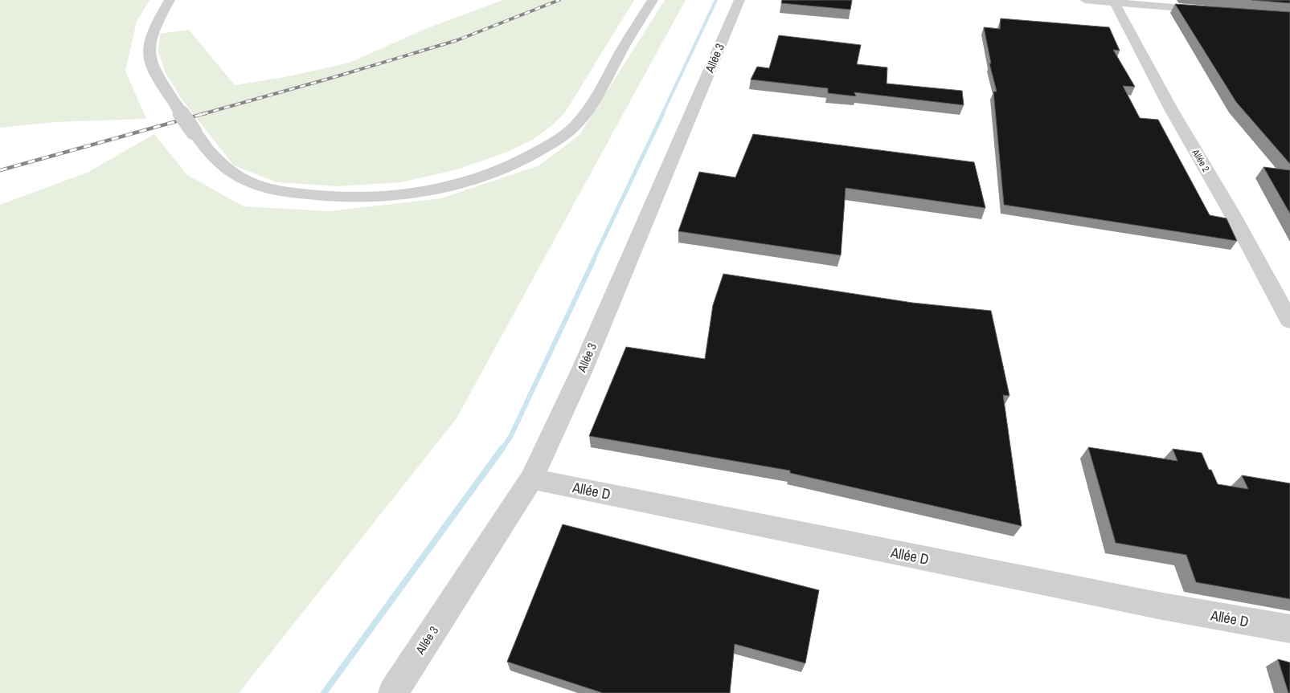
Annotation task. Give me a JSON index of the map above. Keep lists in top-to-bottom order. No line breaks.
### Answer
{"streets":{"street":["Allée 3","Allée 2","Allée D"]},"crossings":[["Allée 3","Allée D"]]}
